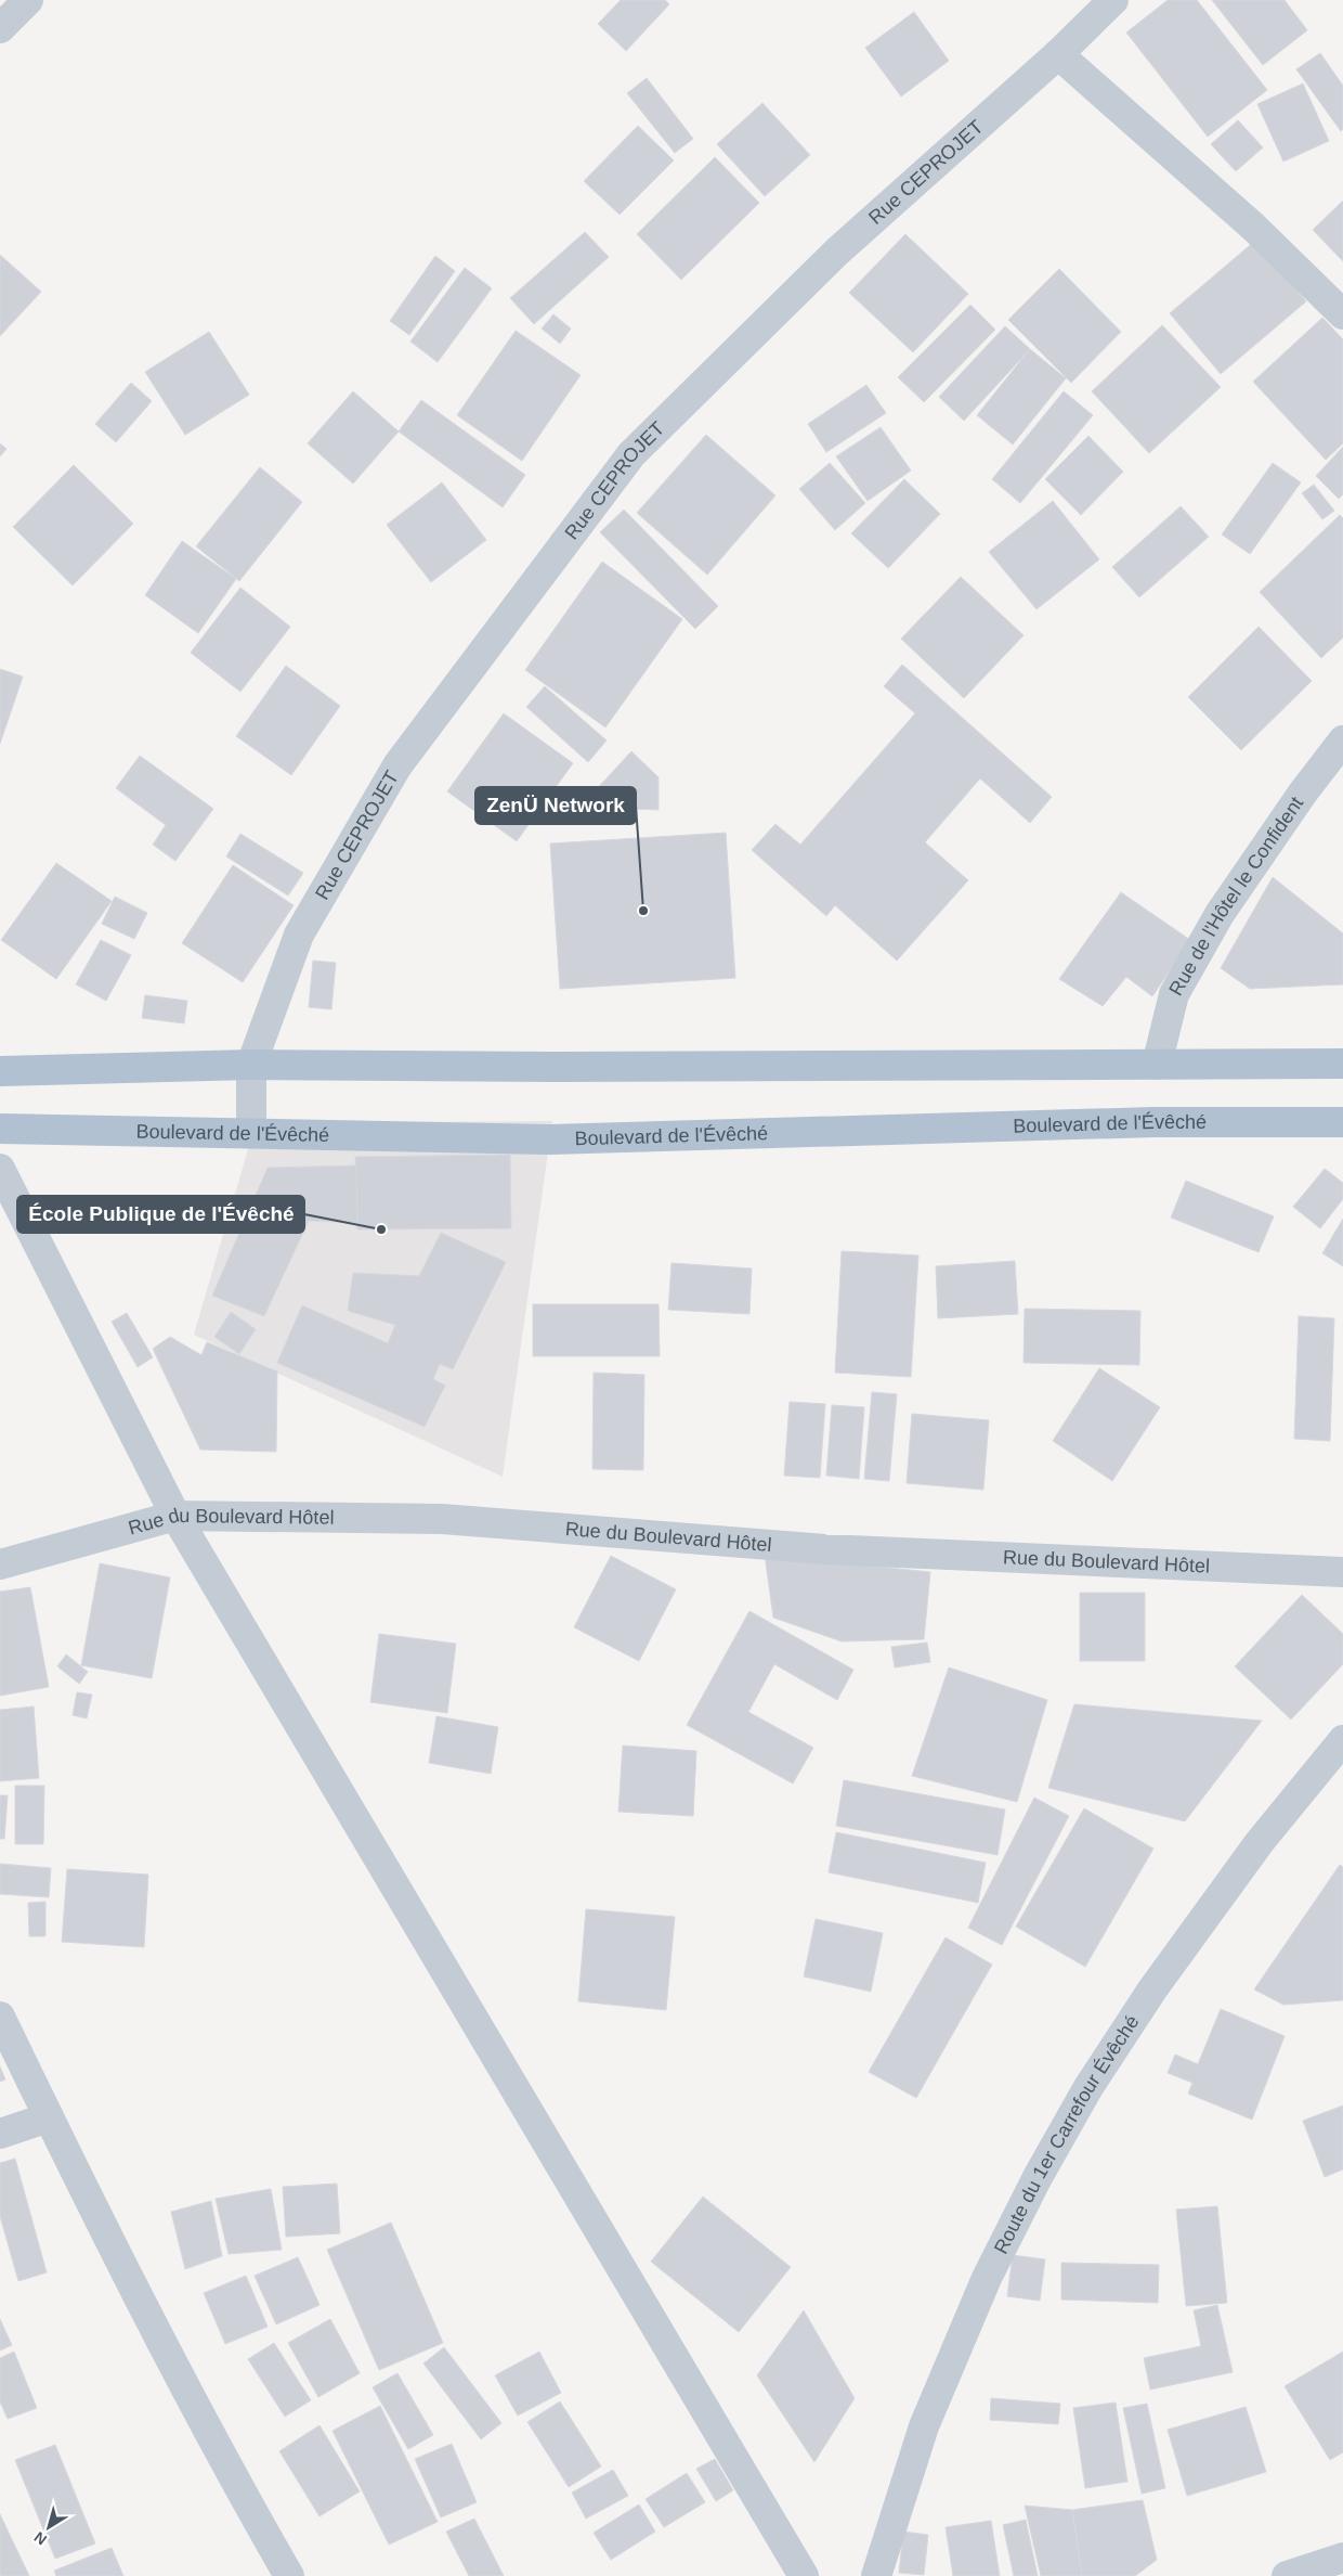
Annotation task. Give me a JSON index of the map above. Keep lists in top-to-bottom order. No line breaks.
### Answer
{"streets":{"main road":["Boulevard de l'Évêché"],"street":["Rue CEPROJET","Rue de l'Hôtel le Confident","Rue du Boulevard Hôtel","Route du 1er Carrefour Évêché"]},"places":["ZenÜ Network","École Publique de l'Évêché"],"north":"bottom left"}
